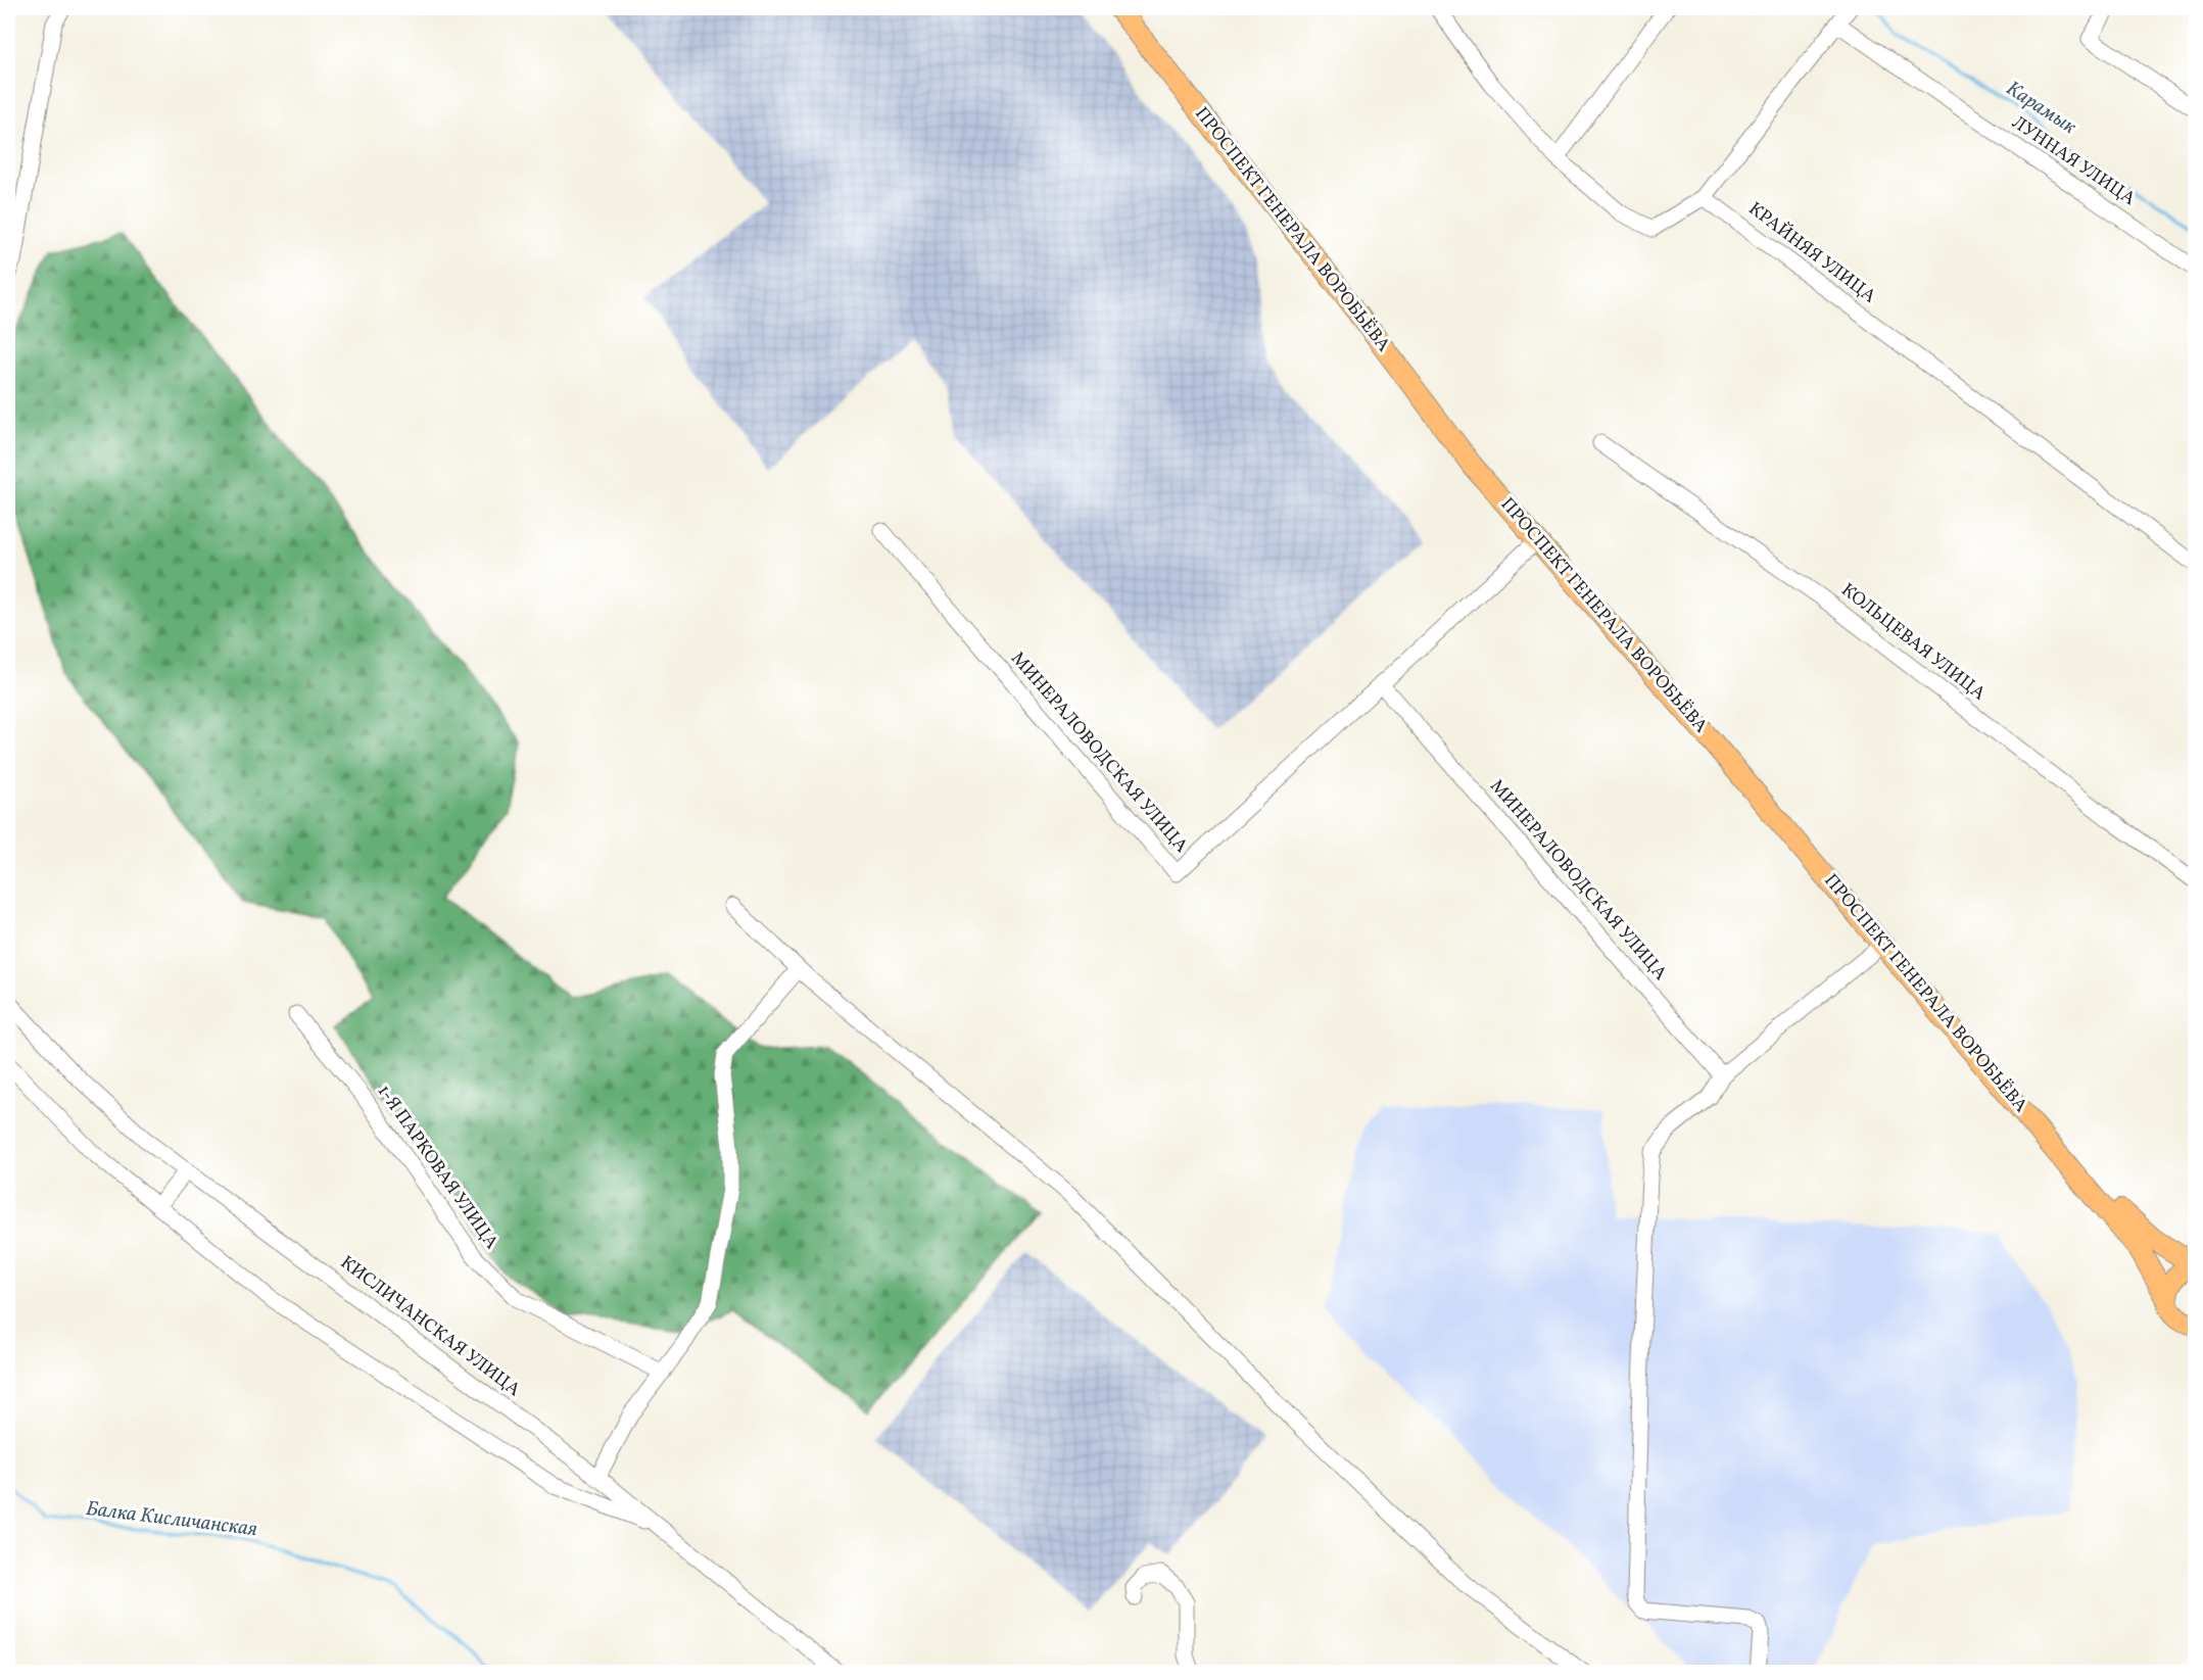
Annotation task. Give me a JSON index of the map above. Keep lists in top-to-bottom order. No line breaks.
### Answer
{"streets":{"main road":["ПРОСПЕКТ ГЕНЕРАЛА ВОРОБЬЁВА"],"street":["ЛУННАЯ УЛИЦА","КРАЙНЯЯ УЛИЦА","КОЛЬЦЕВАЯ УЛИЦА","МИНЕРАЛОВОДСКАЯ УЛИЦА","1-Я ПАРКОВАЯ УЛИЦА","КИСЛИЧАНСКАЯ УЛИЦА"]},"crossings":[["ПРОСПЕКТ ГЕНЕРАЛА ВОРОБЬЁВА","МИНЕРАЛОВОДСКАЯ УЛИЦА"]],"water":["Карамык","Балка Кисличанская"]}
